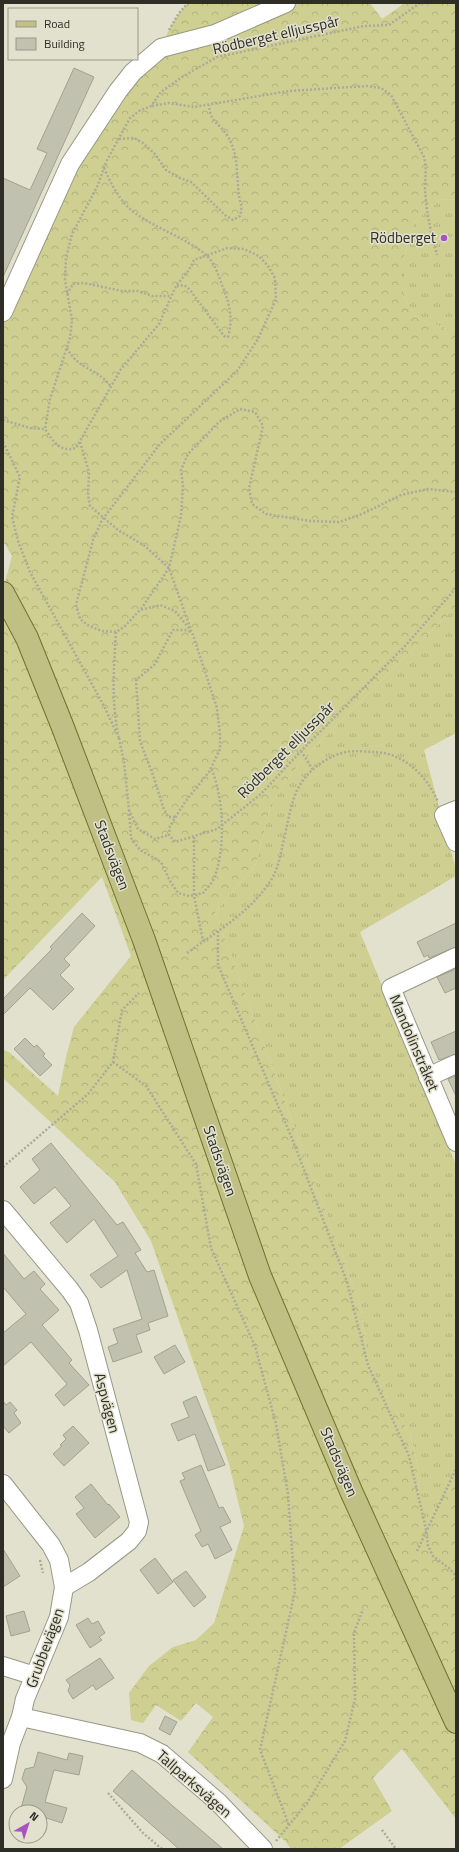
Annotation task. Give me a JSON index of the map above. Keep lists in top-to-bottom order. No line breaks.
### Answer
{"streets":{"main road":["Stadsvägen"],"street":["Mandolinstråket","Aspvägen","Grubbevägen","Tallparksvägen"],"path":["Rödberget elljusspår"]},"crossings":[["Aspvägen","Grubbevägen"],["Grubbevägen","Tallparksvägen"]],"places":["Rödberget"],"legend":["Road","Building"],"north":"top right"}
